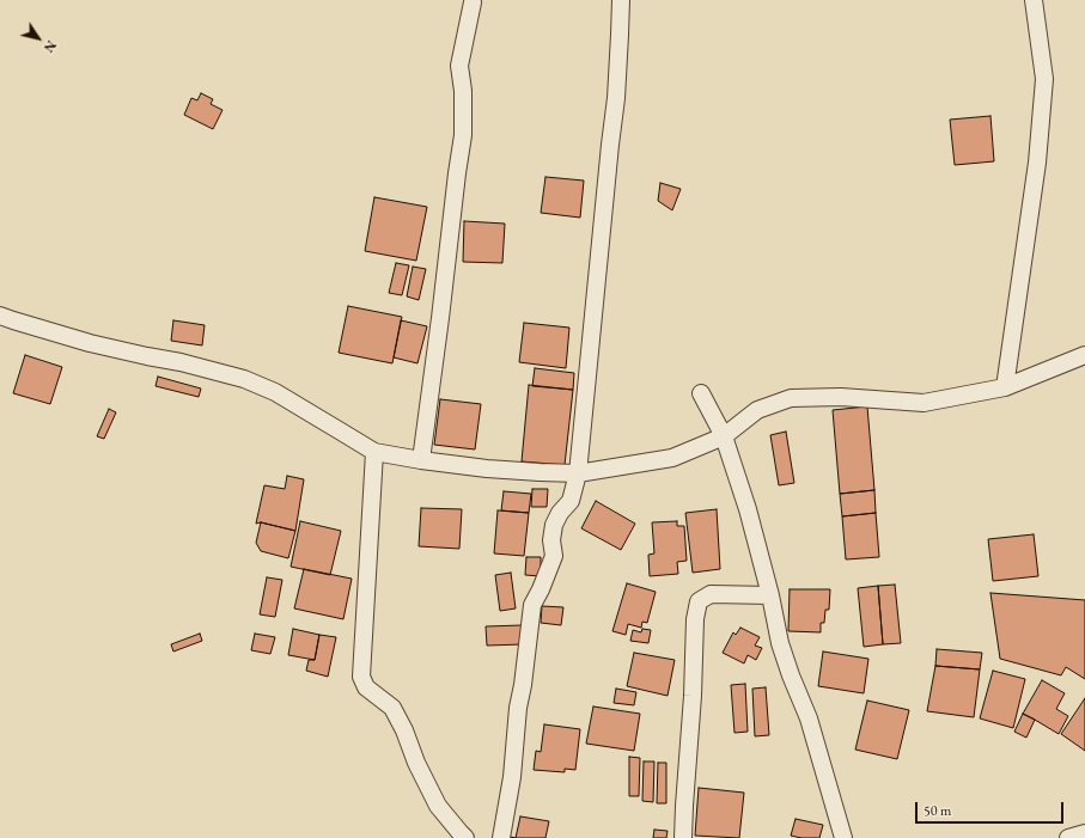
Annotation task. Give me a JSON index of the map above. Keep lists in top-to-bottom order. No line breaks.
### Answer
{"scale_bar":"50 m","north":"bottom right"}
